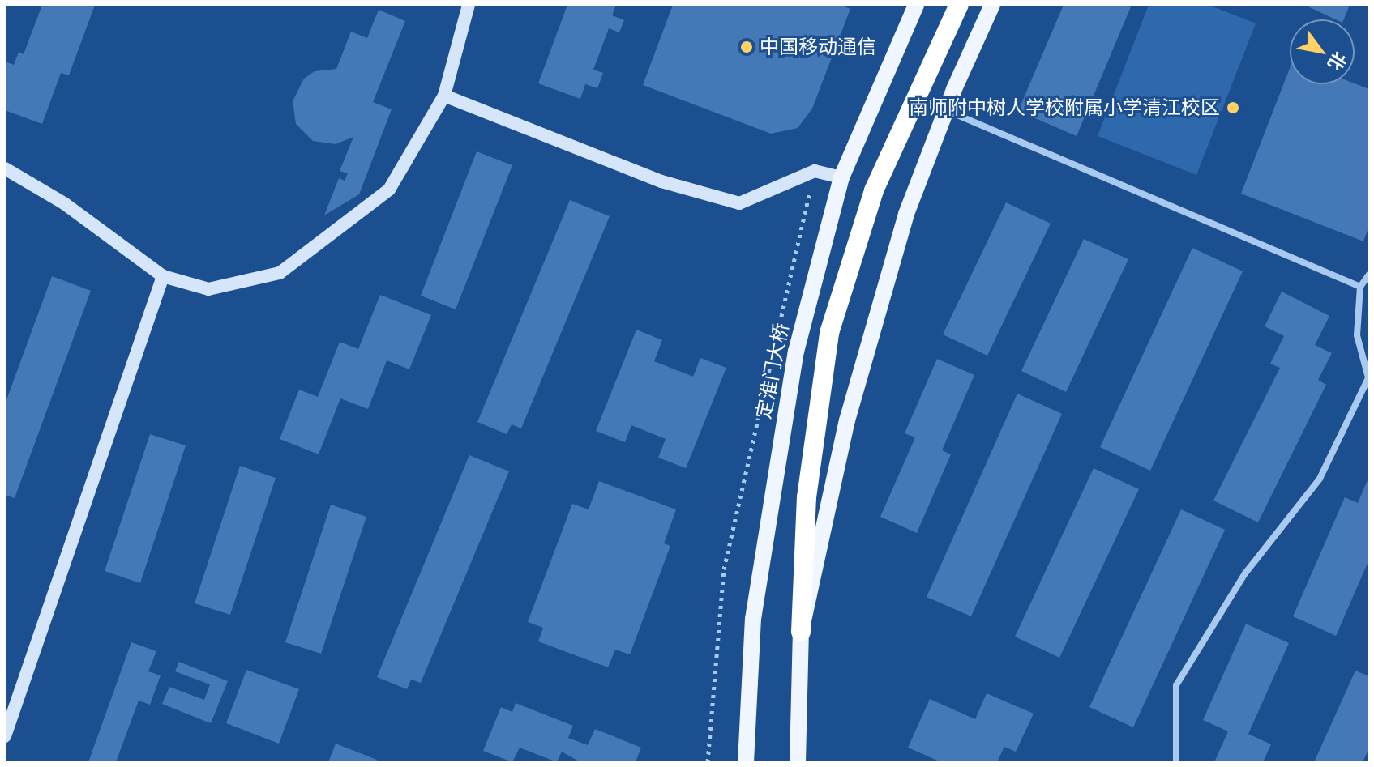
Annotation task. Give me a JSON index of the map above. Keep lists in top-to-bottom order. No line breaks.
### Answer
{"streets":{"main road":["定淮门大桥"]},"places":["中国移动通信","南师附中树人学校附属小学清江校区"],"north":"bottom right"}
